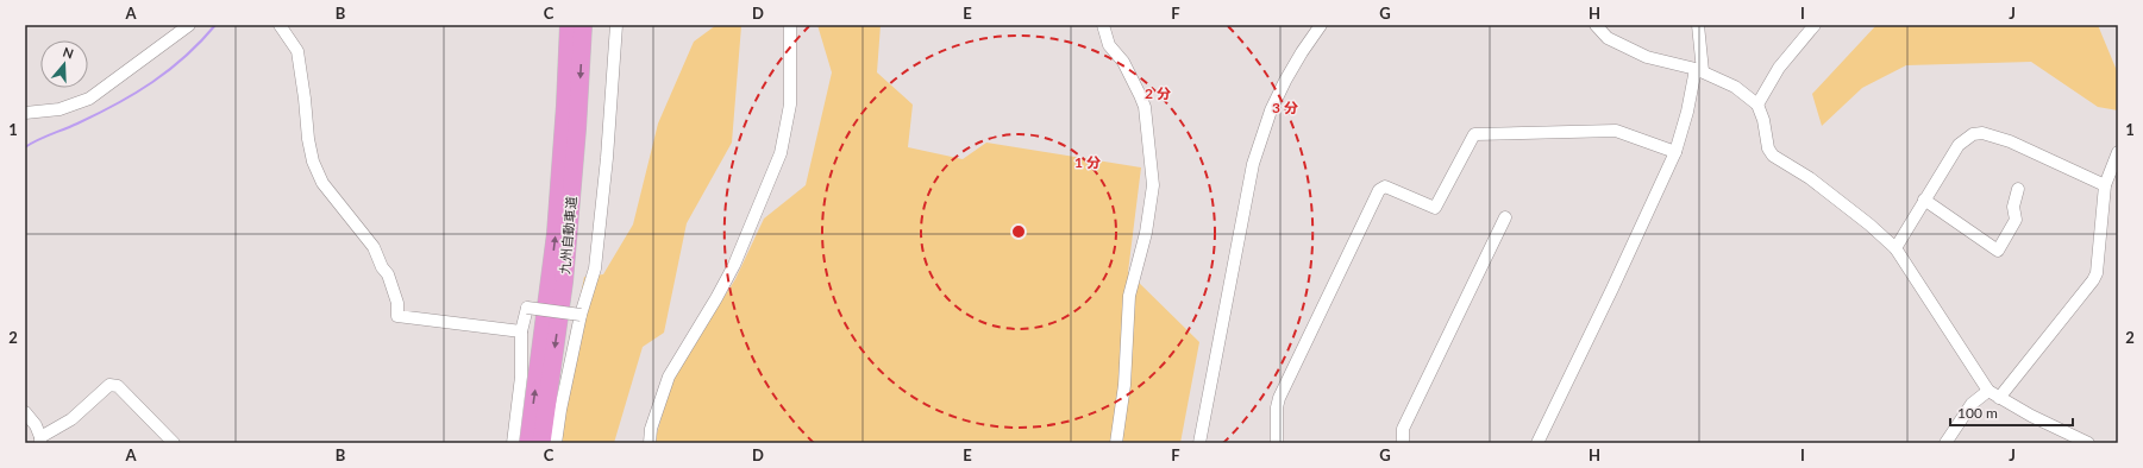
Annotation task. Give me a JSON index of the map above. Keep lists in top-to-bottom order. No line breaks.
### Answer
{"streets":{"highway":["九州自動車道"]},"scale_bar":"100 m","north":"top","grid":{"columns":["A","B","C","D","E","F","G","H","I","J"],"rows":["1","2"]},"rings":["2 分","3 分","1 分"]}
